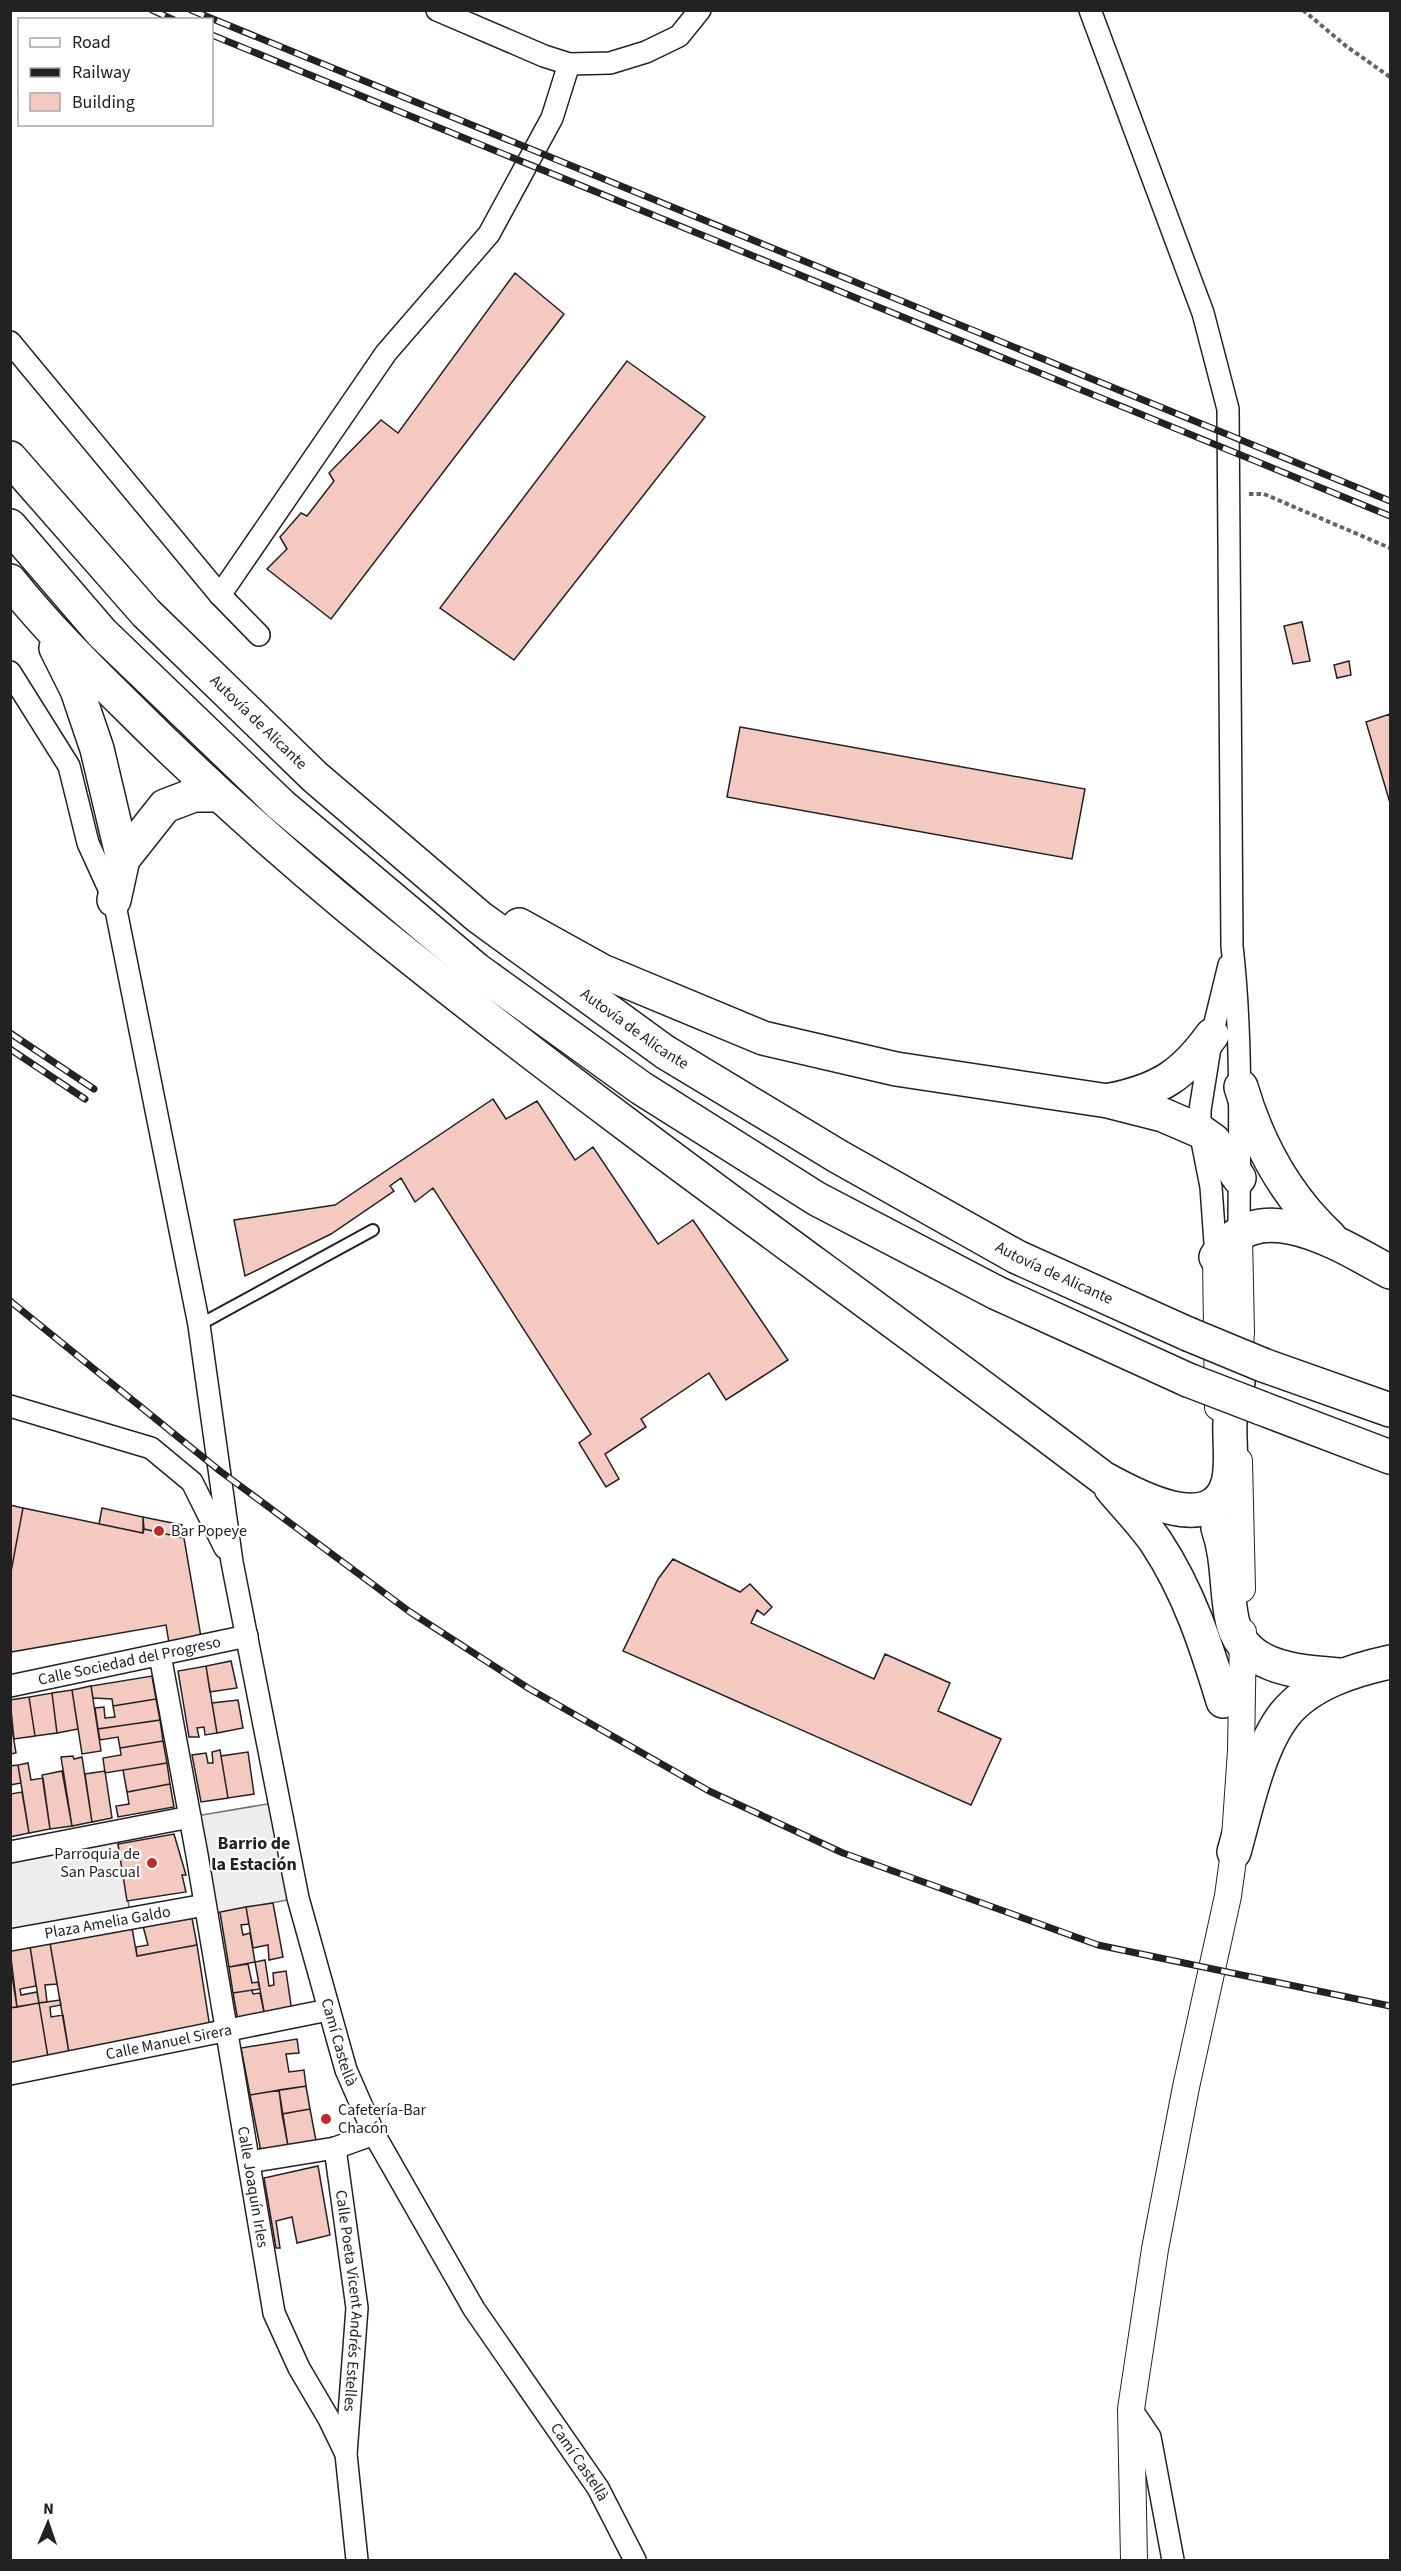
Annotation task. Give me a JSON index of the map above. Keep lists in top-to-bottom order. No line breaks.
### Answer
{"streets":{"highway":["Autovía de Alicante"],"street":["Calle Sociedad del Progreso","Plaza Amelia Galdo","Camí Castellà","Calle Manuel Sirera","Calle Joaquín Irles","Calle Poeta Vicent Andrés Estelles"]},"crossings":[["Calle Sociedad del Progreso","Camí Castellà"],["Calle Sociedad del Progreso","Calle Joaquín Irles"],["Plaza Amelia Galdo","Calle Joaquín Irles"],["Camí Castellà","Calle Manuel Sirera"],["Calle Manuel Sirera","Calle Joaquín Irles"],["Calle Joaquín Irles","Calle Poeta Vicent Andrés Estelles"]],"districts":["Barrio de la Estación"],"places":["Bar Popeye","Parroquia de San Pascual","Cafetería-Bar Chacón"],"legend":["Road","Railway","Building"],"north":"top"}
